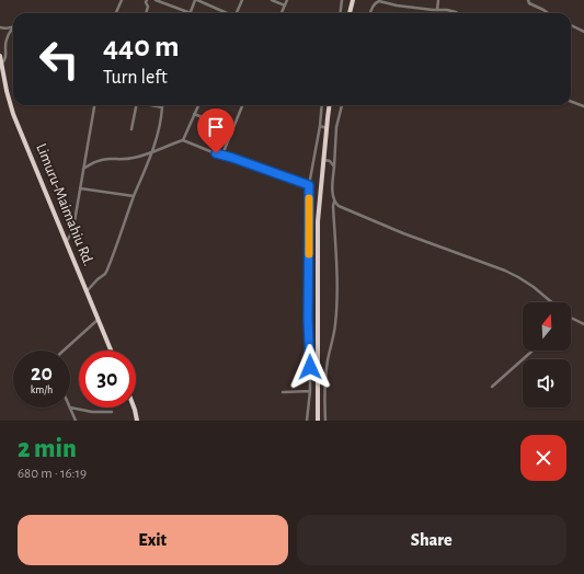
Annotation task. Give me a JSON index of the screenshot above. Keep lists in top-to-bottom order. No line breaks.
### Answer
{"streets":{"highway":["Limuru-Maimahiu Rd."]},"north":"top","page":{"turn":["440 m","Turn left"],"speed":"20 km/h","limit":"30","heading":["2 min","680 m · 16:19"],"buttons":["Exit","Share"]}}
